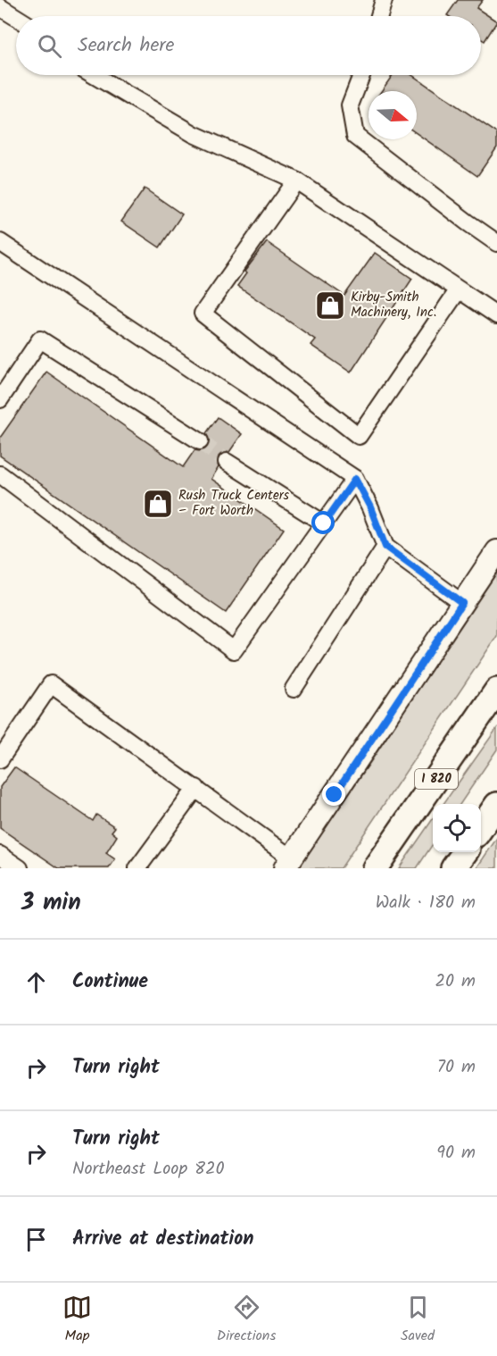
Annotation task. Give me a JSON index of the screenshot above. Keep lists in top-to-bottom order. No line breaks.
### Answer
{"streets":{"highway":["I 820"]},"places":{"shop":["Kirby-Smith Machinery, Inc.","Rush Truck Centers – Fort Worth"]},"north":"right","page":{"search":"Search here","heading":["3 min","Walk · 180 m"],"list":[["Continue","20 m"],["Turn right","70 m"],["Turn right","Northeast Loop 820","90 m"],"Arrive at destination"],"nav":["Map","Directions","Saved"]}}
